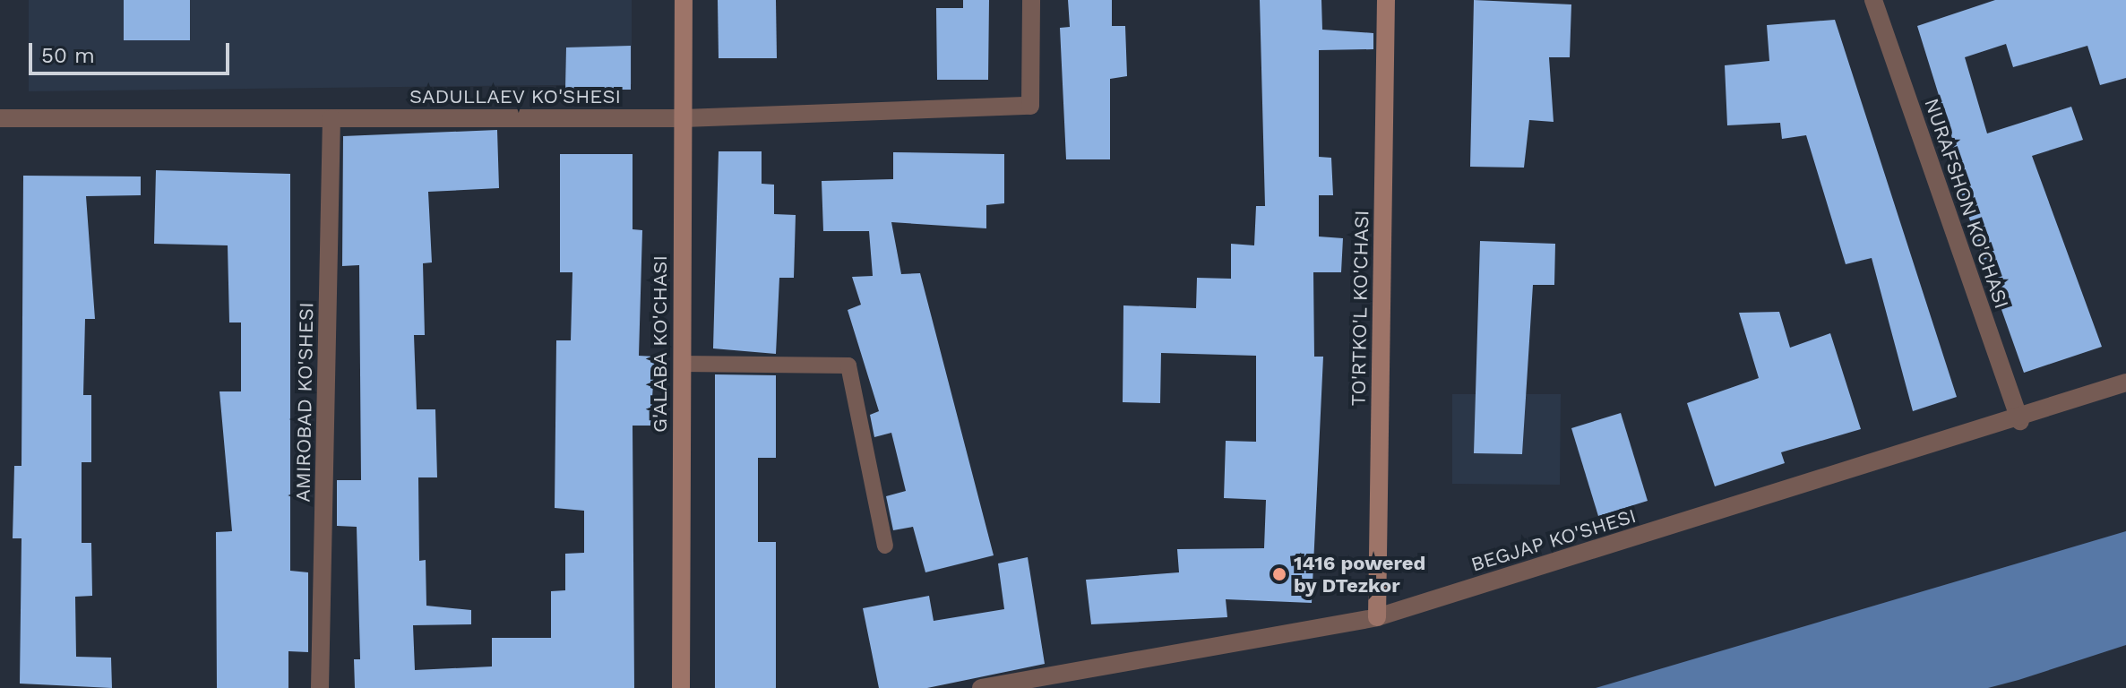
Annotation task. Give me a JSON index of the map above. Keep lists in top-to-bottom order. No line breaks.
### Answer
{"streets":{"street":["SADULLAEV KO'SHESI","NURAFSHON KO'CHASI","TO'RTKO'L KO'CHASI","G'ALABA KO'CHASI","AMIROBAD KO'SHESI","BEGJAP KO'SHESI"]},"crossings":[["SADULLAEV KO'SHESI","G'ALABA KO'CHASI"],["SADULLAEV KO'SHESI","AMIROBAD KO'SHESI"],["NURAFSHON KO'CHASI","BEGJAP KO'SHESI"],["TO'RTKO'L KO'CHASI","BEGJAP KO'SHESI"]],"places":["1416 powered by DTezkor"],"scale_bar":"50 m"}
